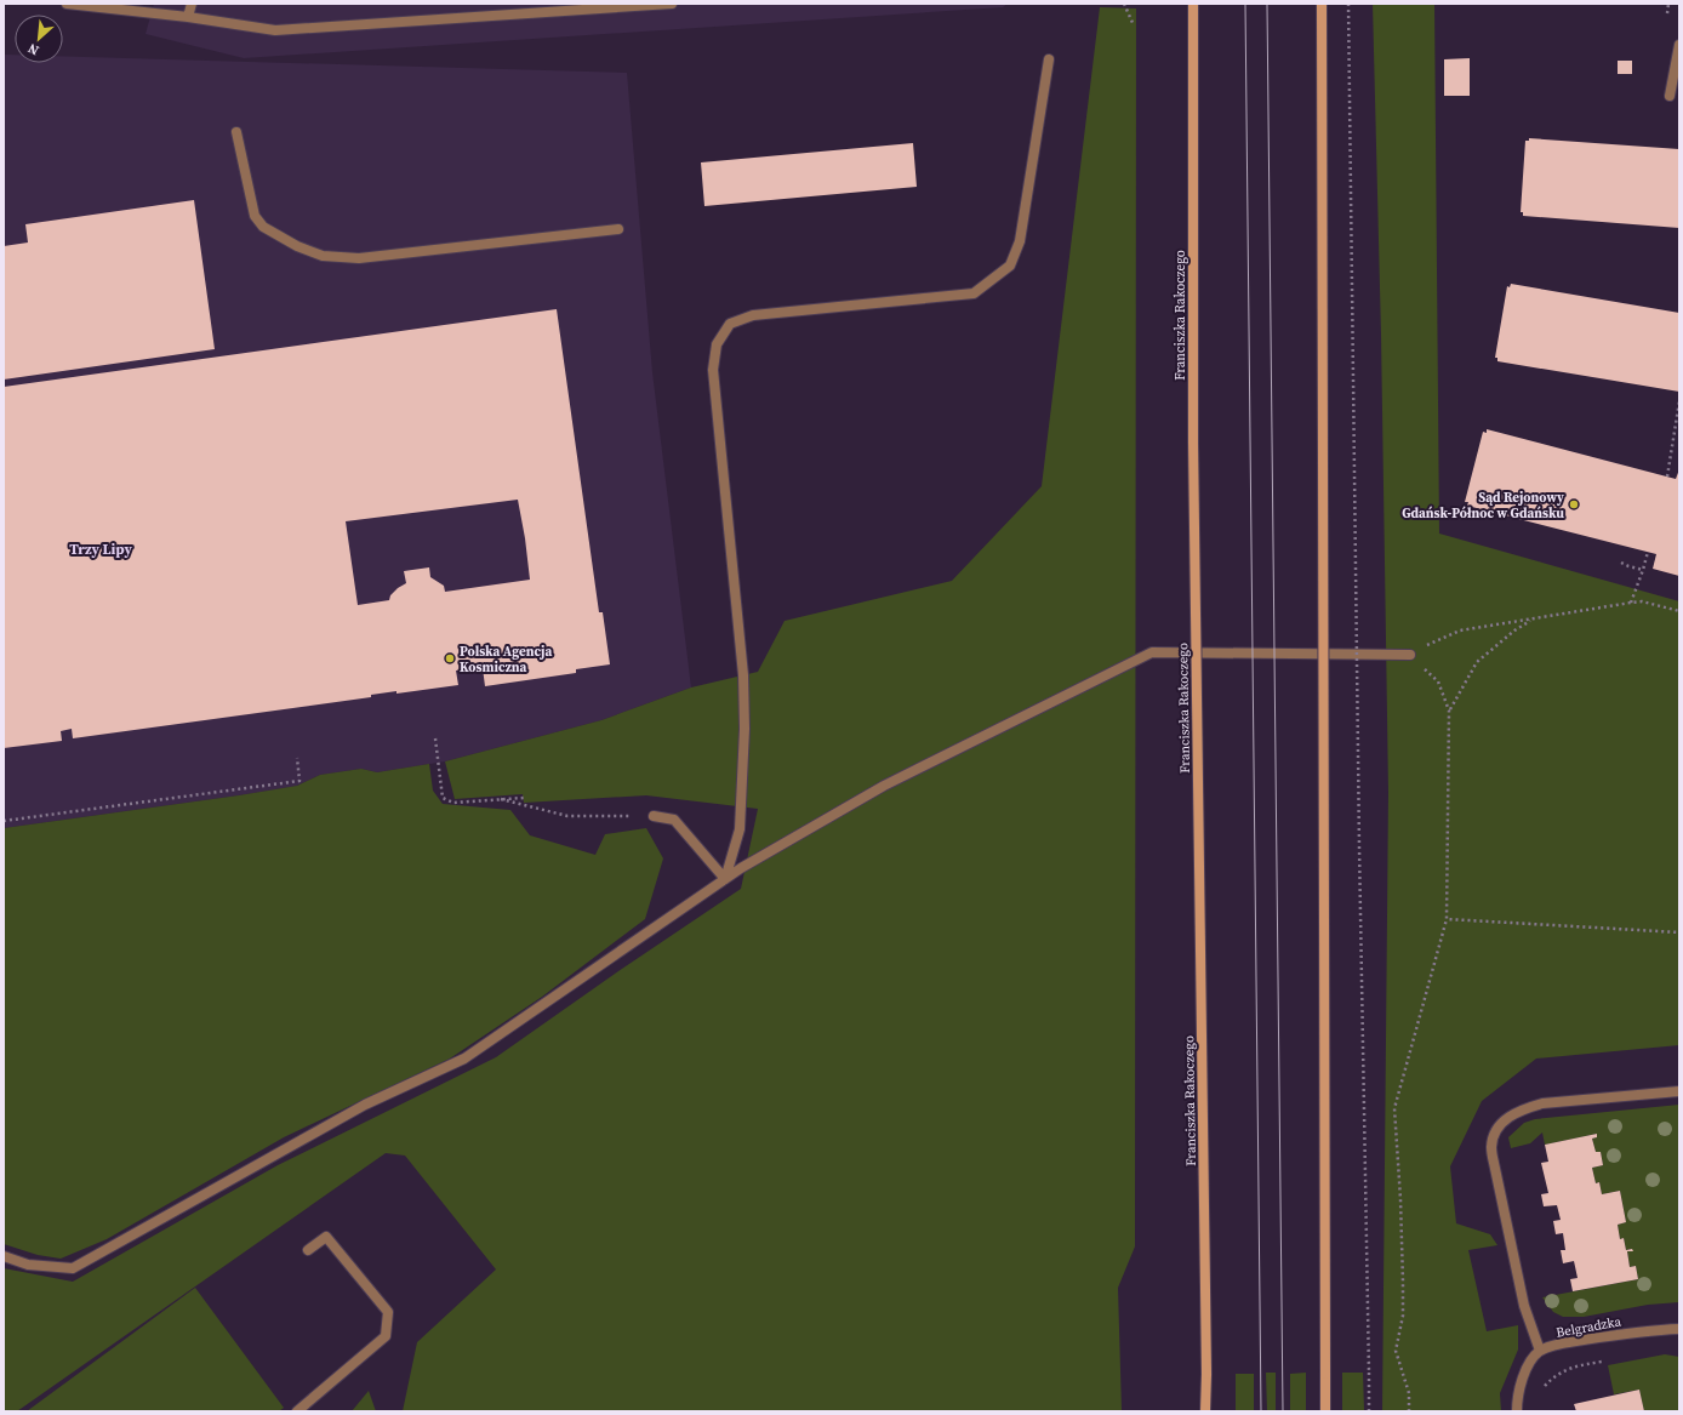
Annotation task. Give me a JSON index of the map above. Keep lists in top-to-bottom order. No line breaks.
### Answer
{"streets":{"main road":["Franciszka Rakoczego"],"street":["Belgradzka"]},"districts":["Trzy Lipy"],"places":["Sąd Rejonowy Gdańsk-Północ w Gdańsku","Polska Agencja Kosmiczna"],"north":"bottom left"}
